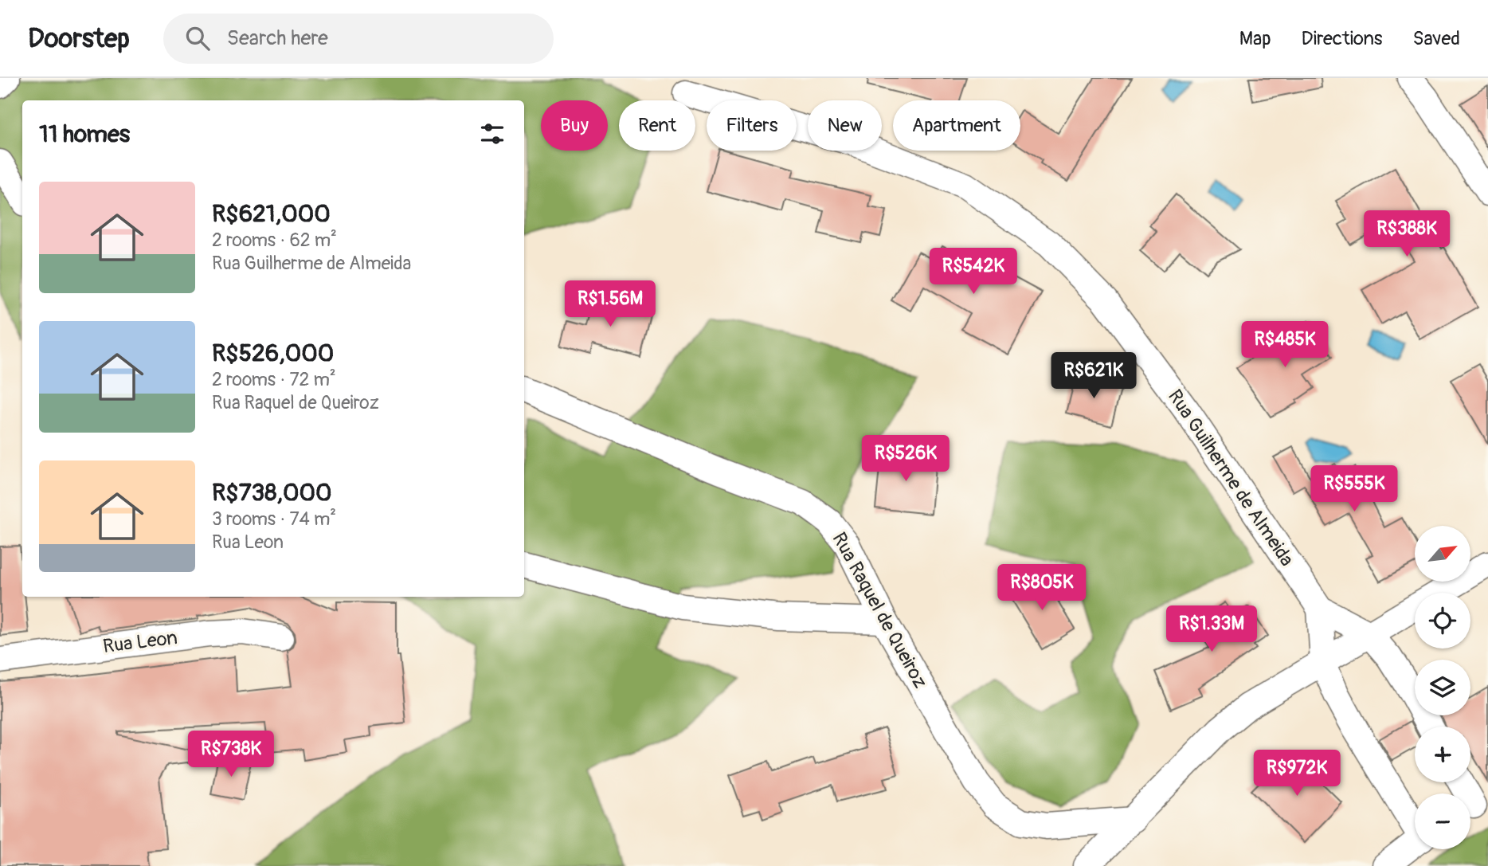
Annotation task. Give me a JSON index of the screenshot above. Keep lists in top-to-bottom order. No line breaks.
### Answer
{"streets":{"street":["Rua Guilherme de Almeida","Rua Raquel de Queiroz","Rua Leon"]},"north":"top right","page":{"header":"Doorstep","search":"Search here","nav":["Map","Directions","Saved"],"chip":["Buy","Rent","Filters","New","Apartment"],"heading":"11 homes","list":[{"name":"R$621,000","note":"2 rooms · 62 m² · Rua Guilherme de Almeida"},{"name":"R$526,000","note":"2 rooms · 72 m² · Rua Raquel de Queiroz"},{"name":"R$738,000","note":"3 rooms · 74 m² · Rua Leon"}],"price":["R$388K","R$542K","R$1.56M","R$485K","R$621K","R$526K","R$555K","R$805K","R$1.33M","R$738K","R$972K"],"map_buttons":["+","−"]}}
